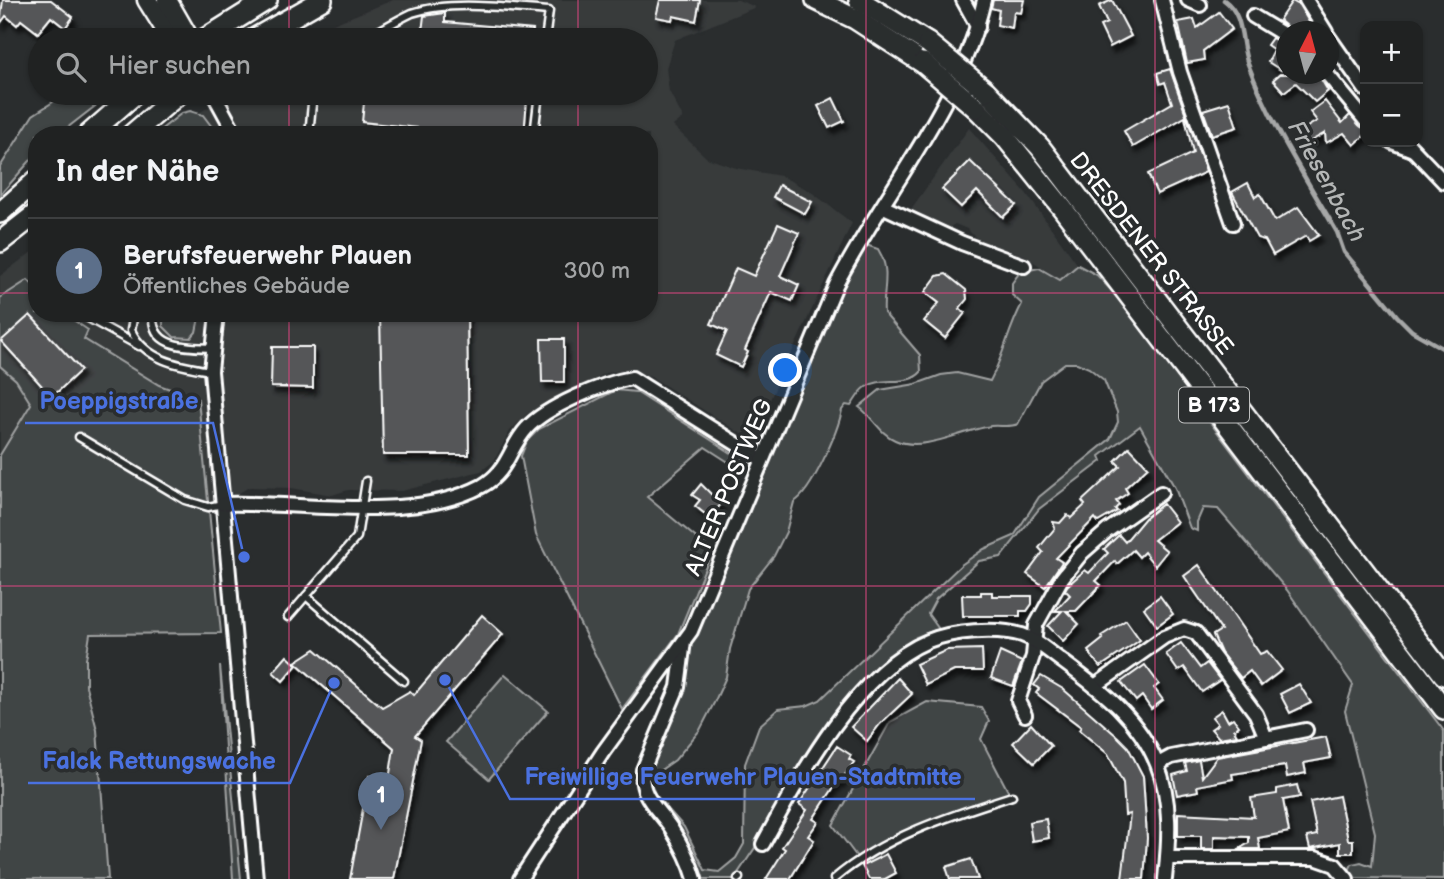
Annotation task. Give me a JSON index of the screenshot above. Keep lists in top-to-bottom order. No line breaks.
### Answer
{"streets":{"main road":["DRESDENER STRASSE","B 173"],"street":["ALTER POSTWEG"]},"crossings":[["DRESDENER STRASSE","B 173"]],"water":["Friesenbach"],"places":["Poeppigstraße","Freiwillige Feuerwehr Plauen-Stadtmitte","Falck Rettungswache"],"north":"top","page":{"map_buttons":["+","−"],"search":"Hier suchen","heading":"In der Nähe","list":[{"mark":"1","name":"Berufsfeuerwehr Plauen","note":"Öffentliches Gebäude","value":"300 m"}],"pins":"1"}}
